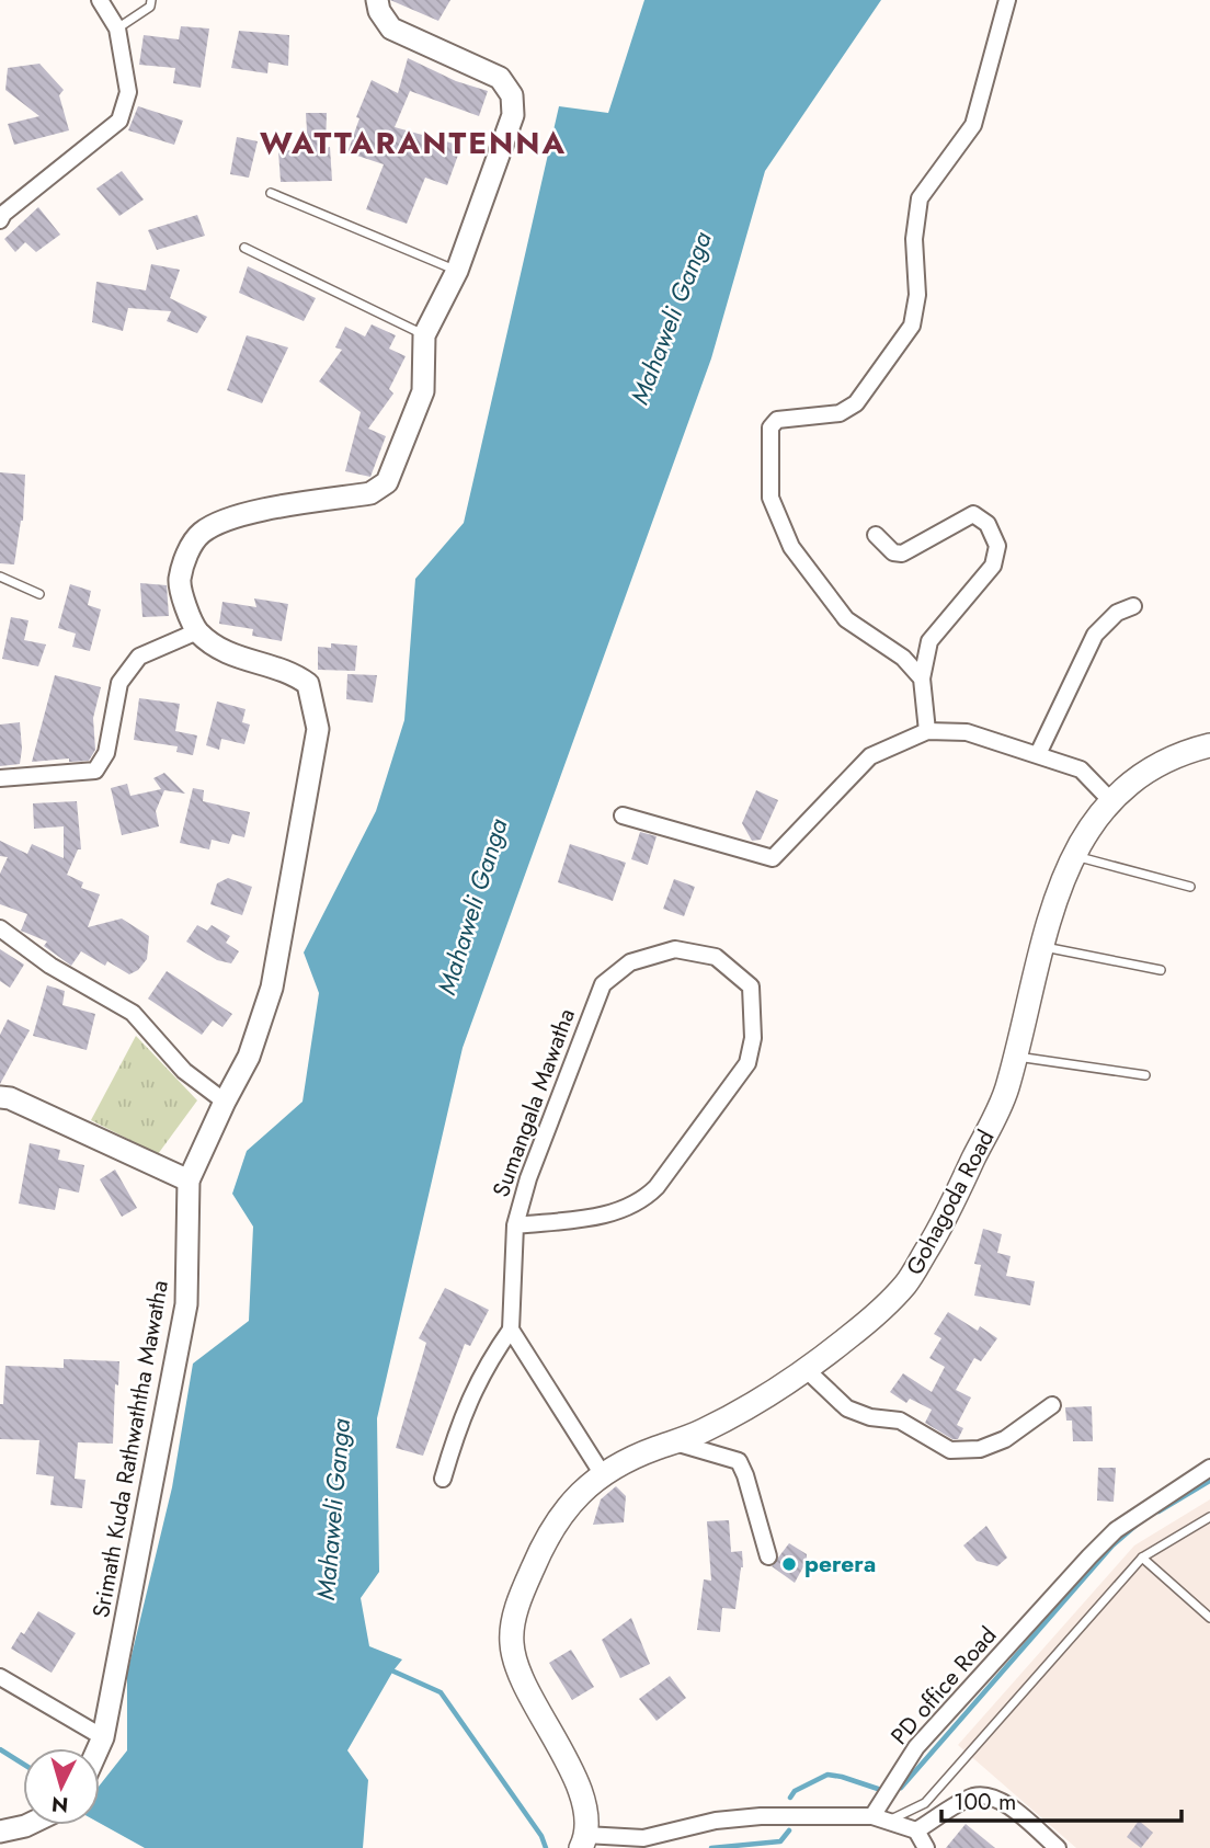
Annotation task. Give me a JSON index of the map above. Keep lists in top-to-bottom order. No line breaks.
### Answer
{"streets":{"main road":["Gohagoda Road"],"street":["Sumangala Mawatha","Srimath Kuda Rathwaththa Mawatha","PD office Road"]},"districts":["WATTARANTENNA"],"water":["Mahaweli Ganga"],"places":["perera"],"scale_bar":"100 m","north":"bottom"}
